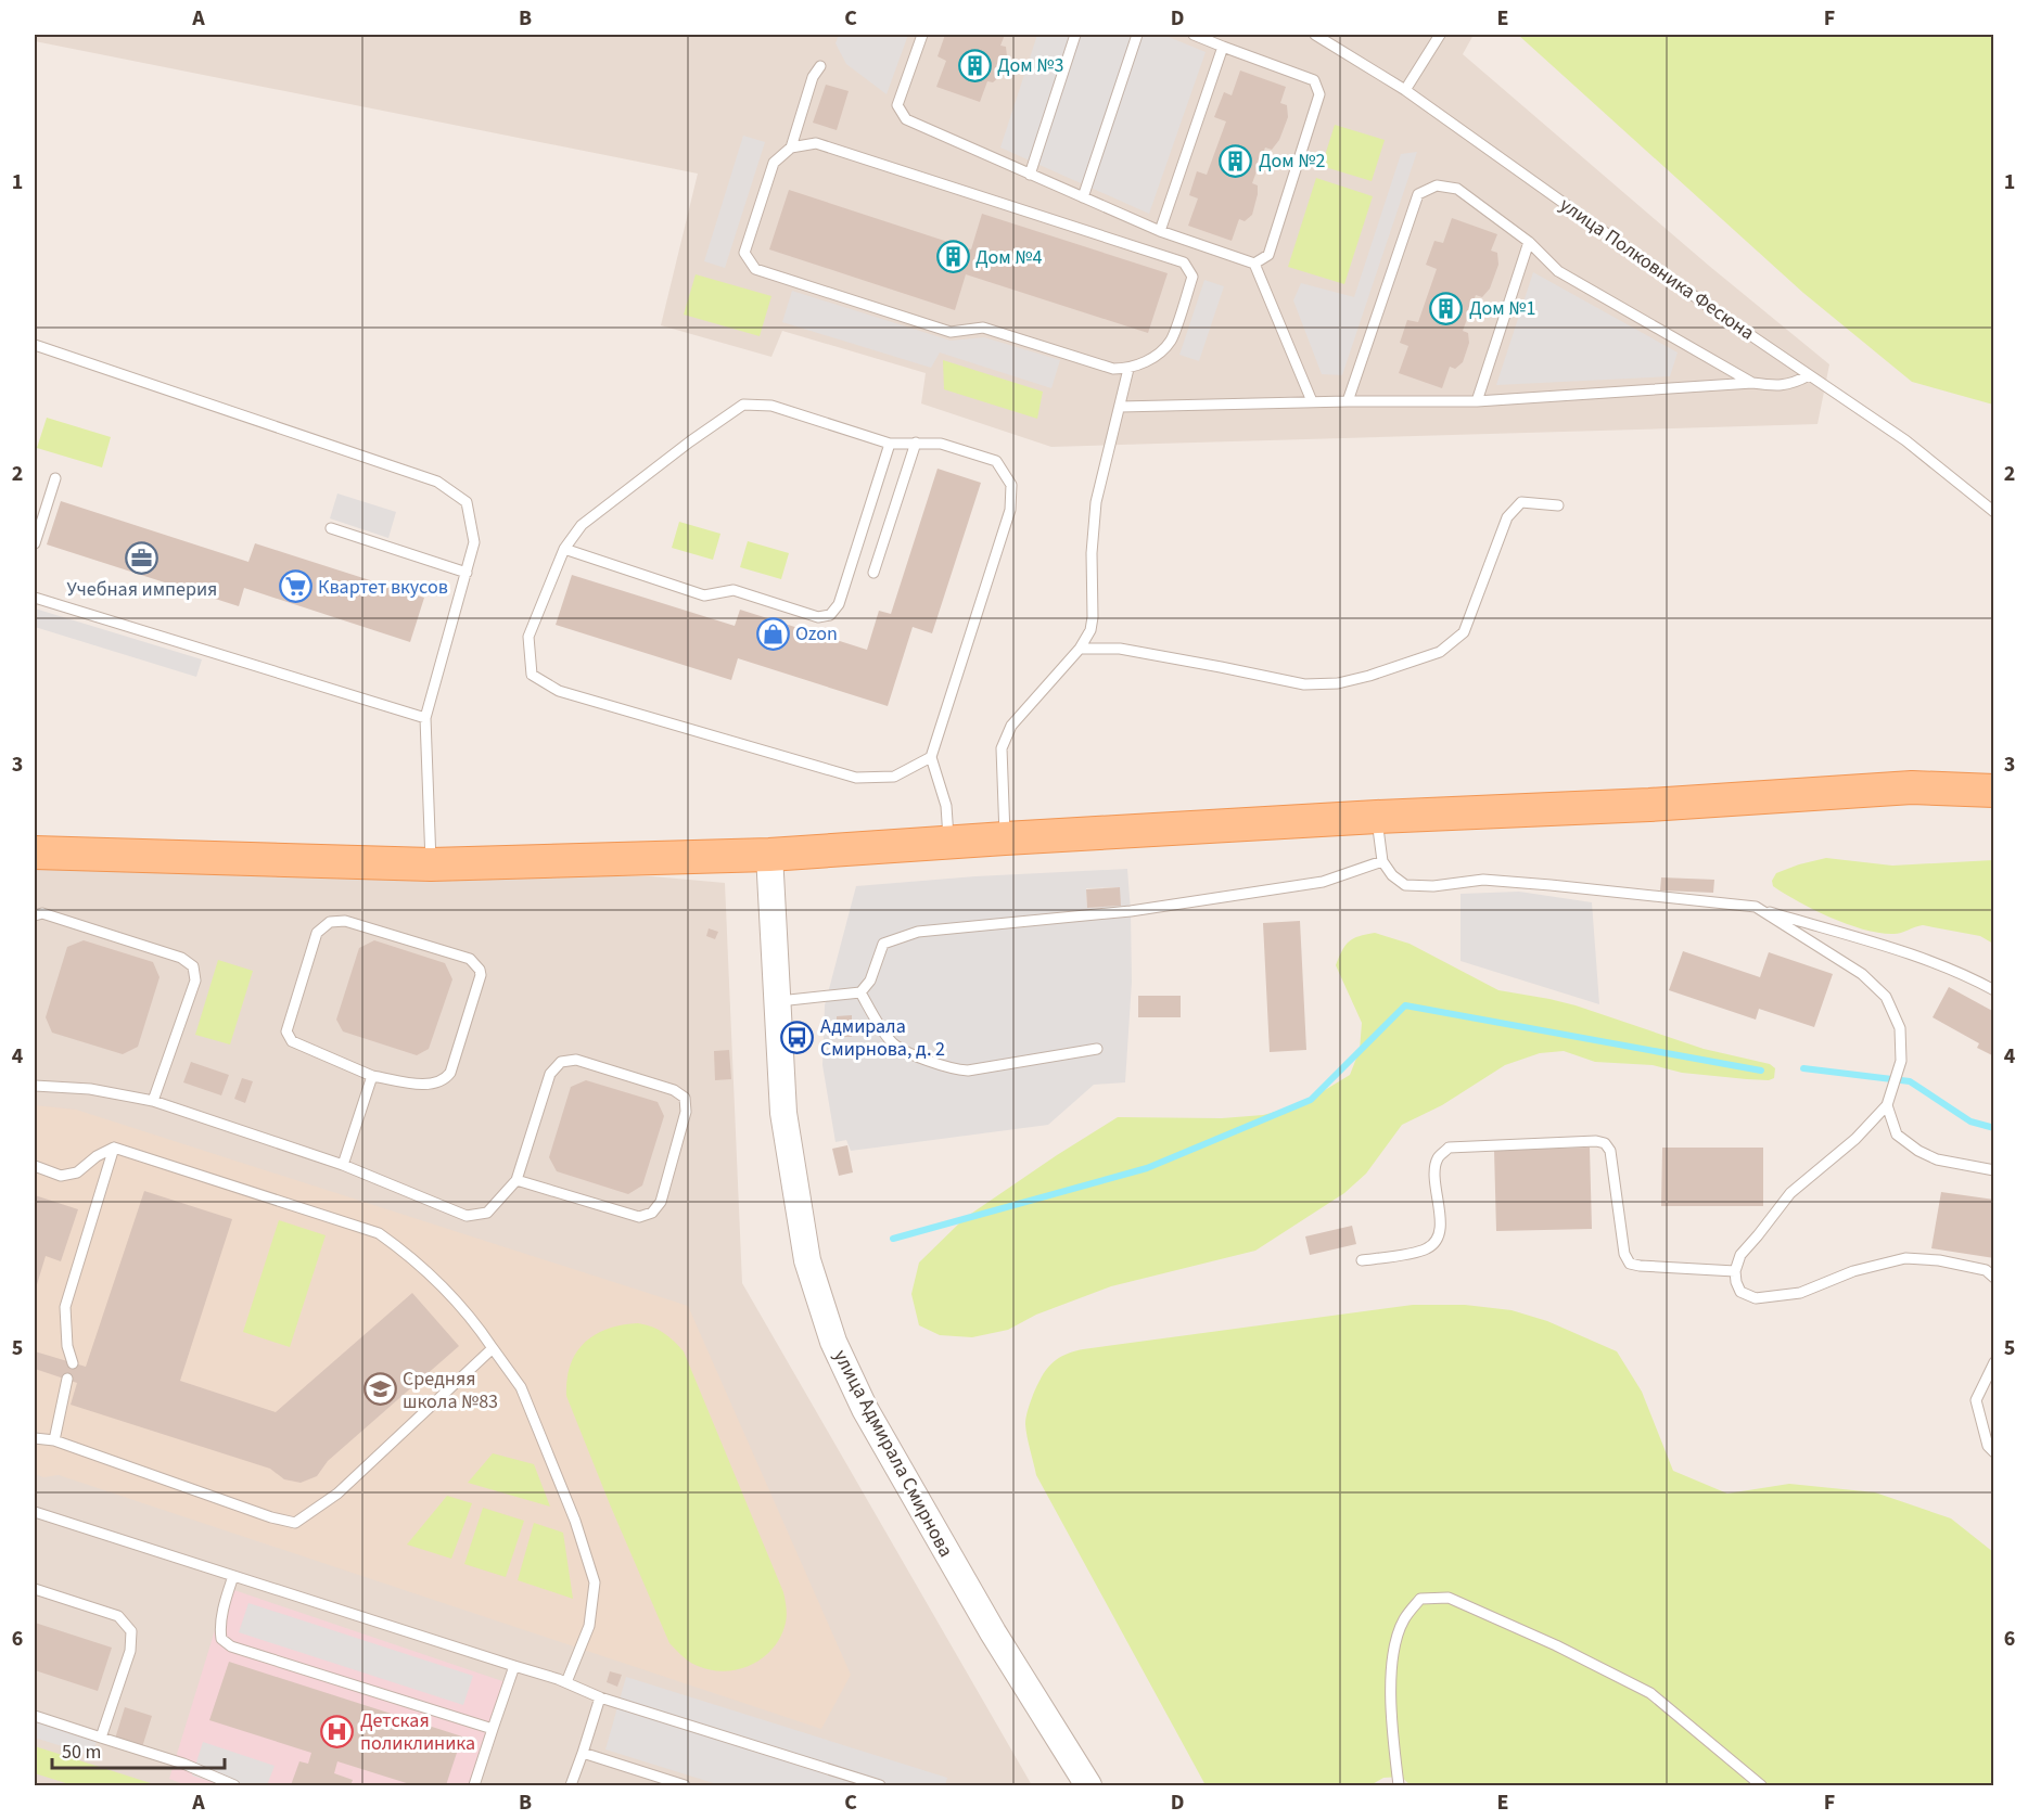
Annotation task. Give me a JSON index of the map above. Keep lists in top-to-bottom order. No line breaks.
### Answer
{"streets":{"street":["улица Адмирала Смирнова"],"lane":["улица Полковника Фесюна"]},"places":{"building":["Дом №3","Дом №2","Дом №4","Дом №1"],"office":["Учебная империя"],"supermarket":["Квартет вкусов"],"shop":["Ozon"],"bus stop":["Адмирала Смирнова, д. 2"],"school or university":["Средняя школа №83"],"hospital":["Детская поликлиника"]},"scale_bar":"50 m","grid":{"columns":["A","B","C","D","E","F"],"rows":["1","2","3","4","5","6"]}}
